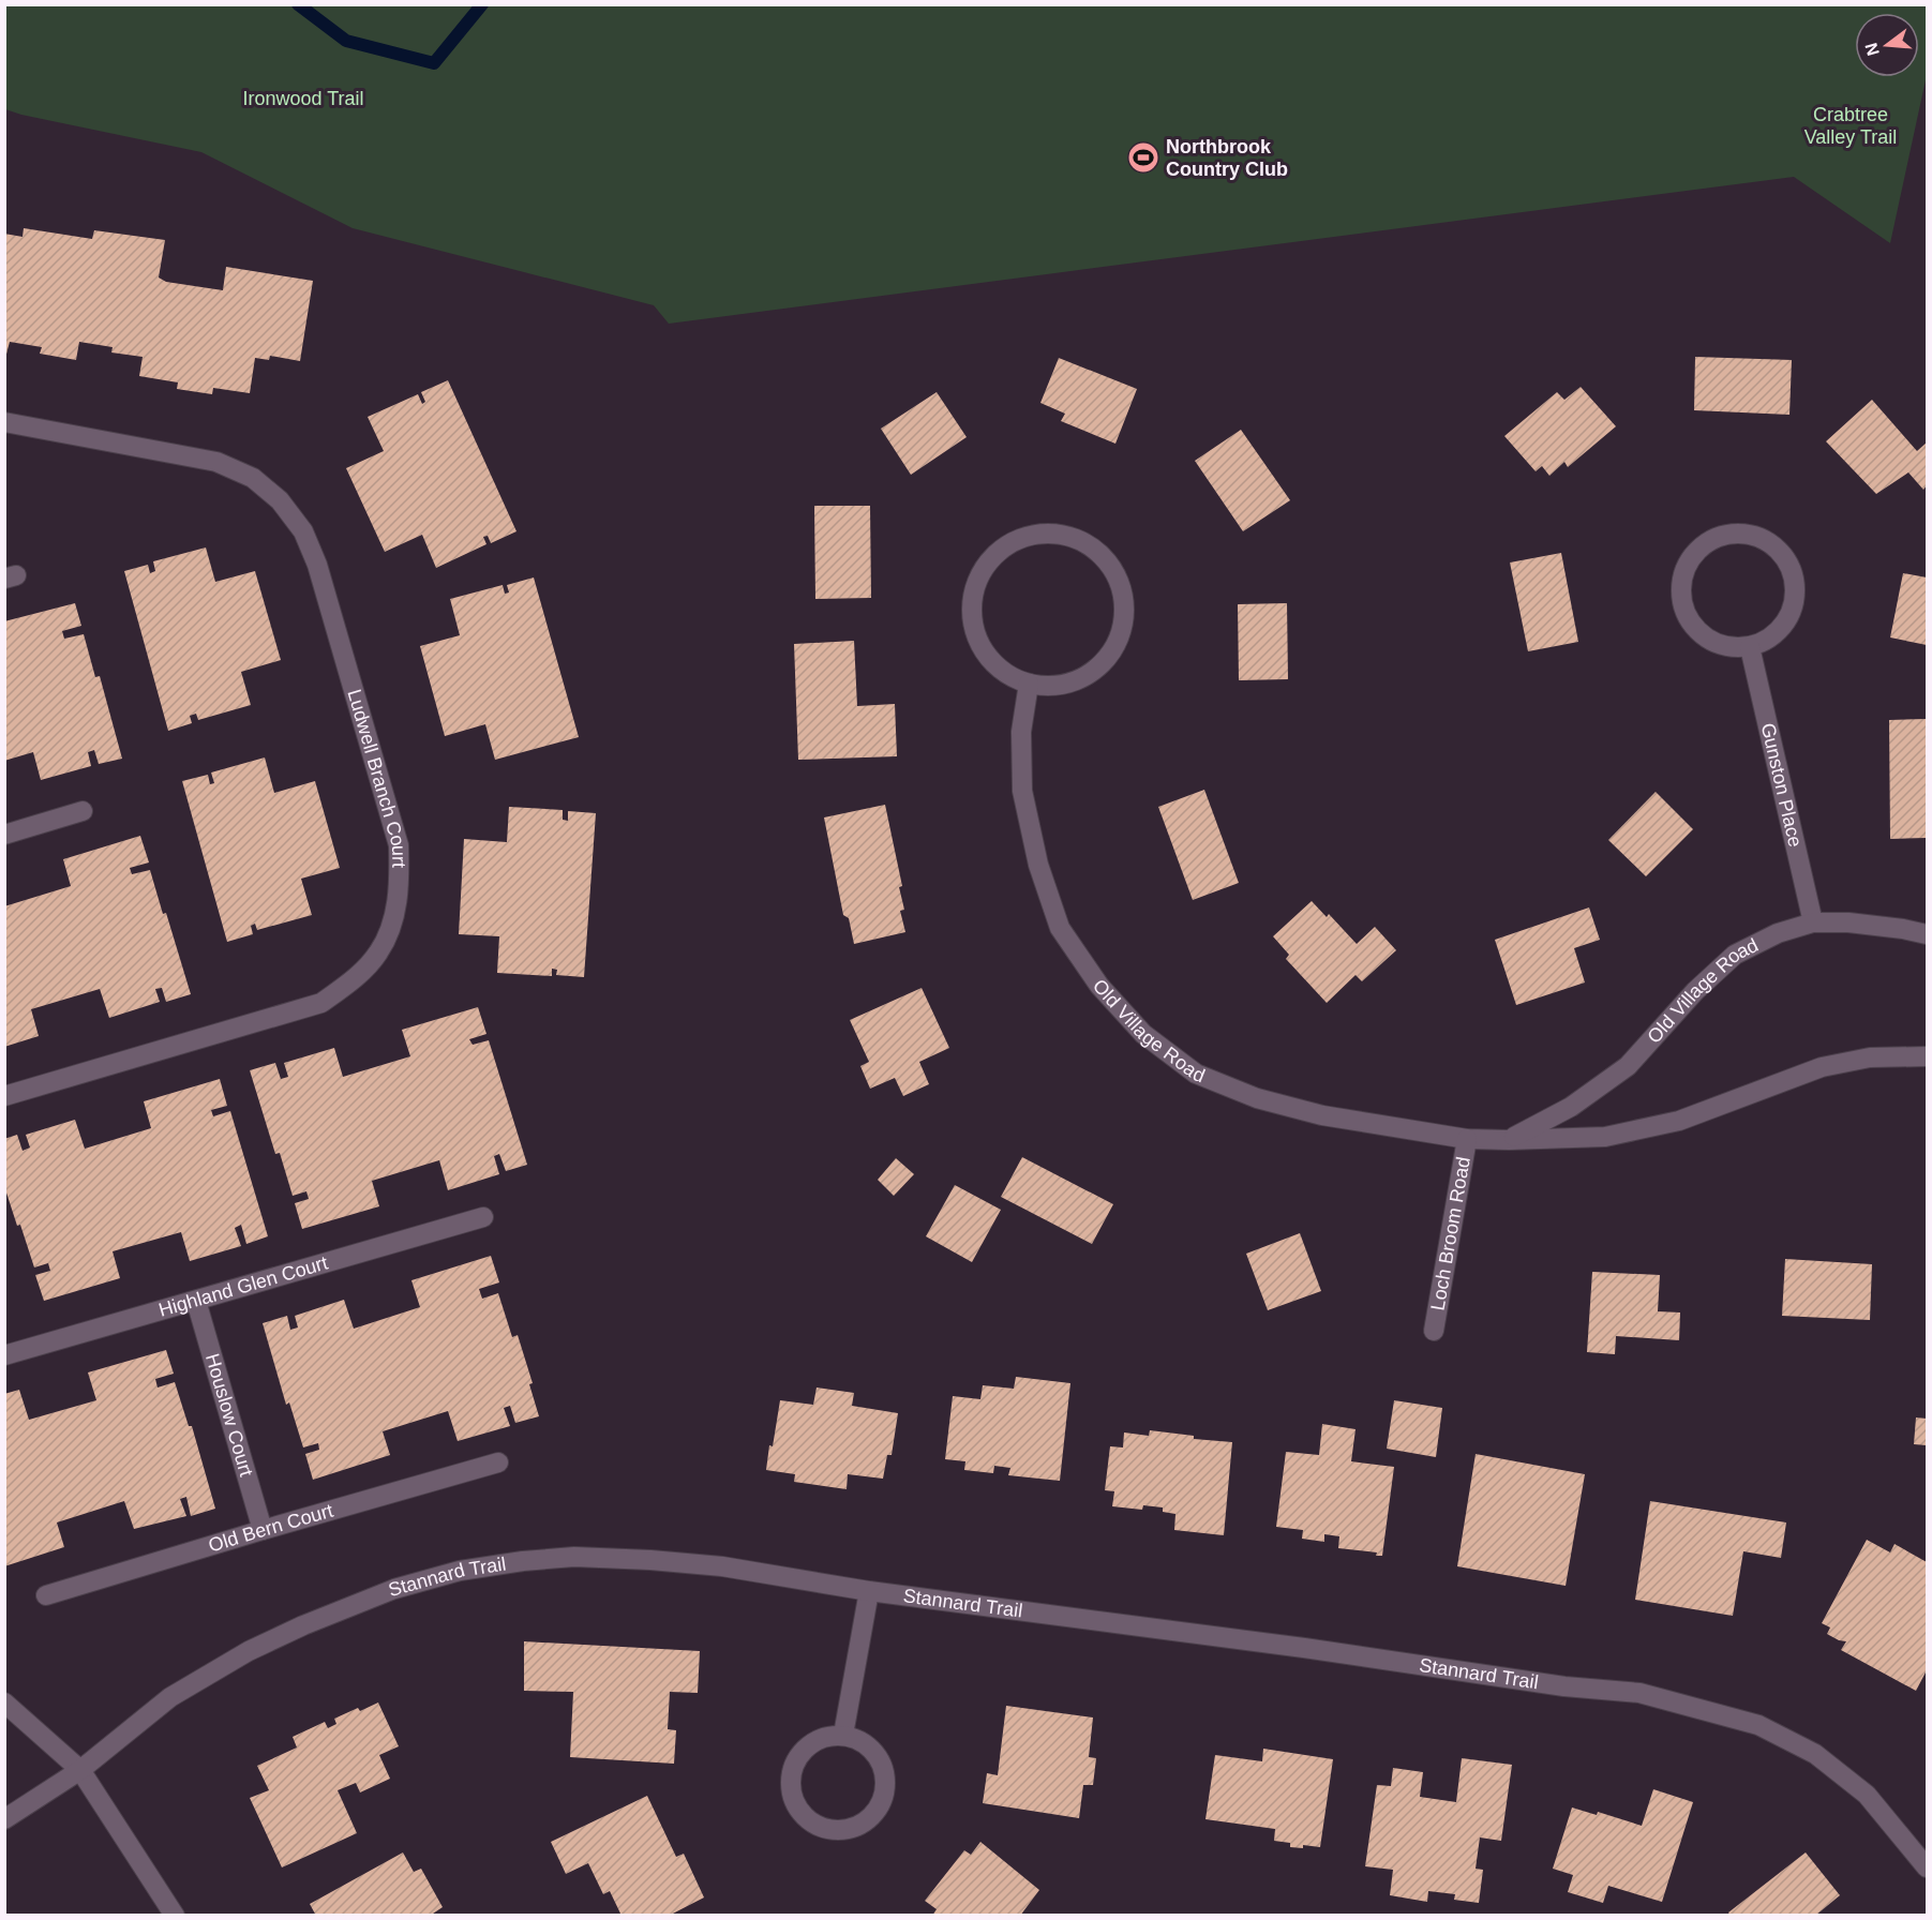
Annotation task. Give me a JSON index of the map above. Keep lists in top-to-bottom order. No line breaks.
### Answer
{"streets":{"street":["Ludwell Branch Court","Gunston Place","Old Village Road","Loch Broom Road","Highland Glen Court","Houslow Court","Old Bern Court","Stannard Trail"]},"crossings":[["Gunston Place","Old Village Road"],["Old Village Road","Loch Broom Road"],["Highland Glen Court","Houslow Court"],["Houslow Court","Old Bern Court"]],"parks":["Ironwood Trail","Crabtree Valley Trail"],"places":{"sports":["Northbrook Country Club"]},"north":"left"}
